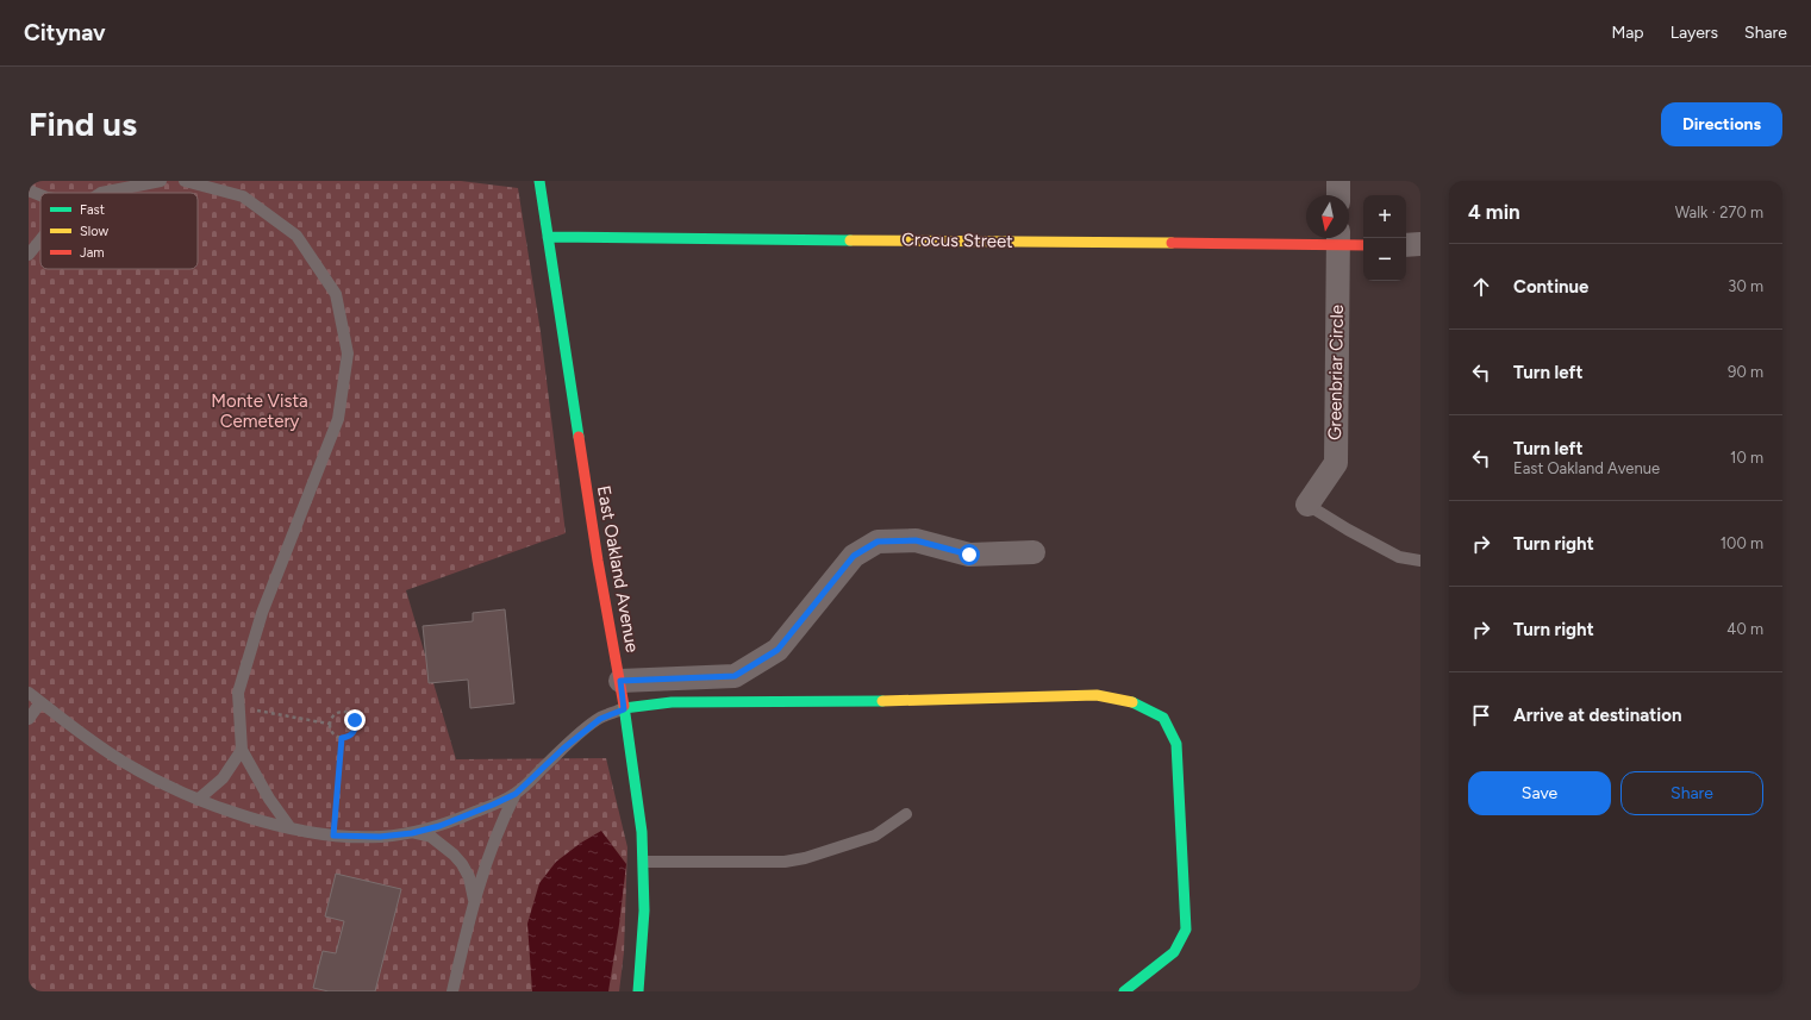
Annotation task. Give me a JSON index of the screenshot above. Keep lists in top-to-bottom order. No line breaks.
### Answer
{"streets":{"street":["Crocus Street","Greenbriar Circle","East Oakland Avenue"]},"crossings":[["Crocus Street","Greenbriar Circle"],["Crocus Street","East Oakland Avenue"]],"parks":["Monte Vista Cemetery"],"legend":["Fast","Slow","Jam"],"north":"bottom","page":{"header":"Citynav","nav":["Map","Layers","Share"],"buttons":["Directions",["Save","Share"]],"title":"Find us","heading":["4 min","Walk · 270 m"],"map_buttons":["+","−"],"list":[["Continue","30 m"],["Turn left","90 m"],["Turn left","East Oakland Avenue","10 m"],["Turn right","100 m"],["Turn right","40 m"],"Arrive at destination"]}}
